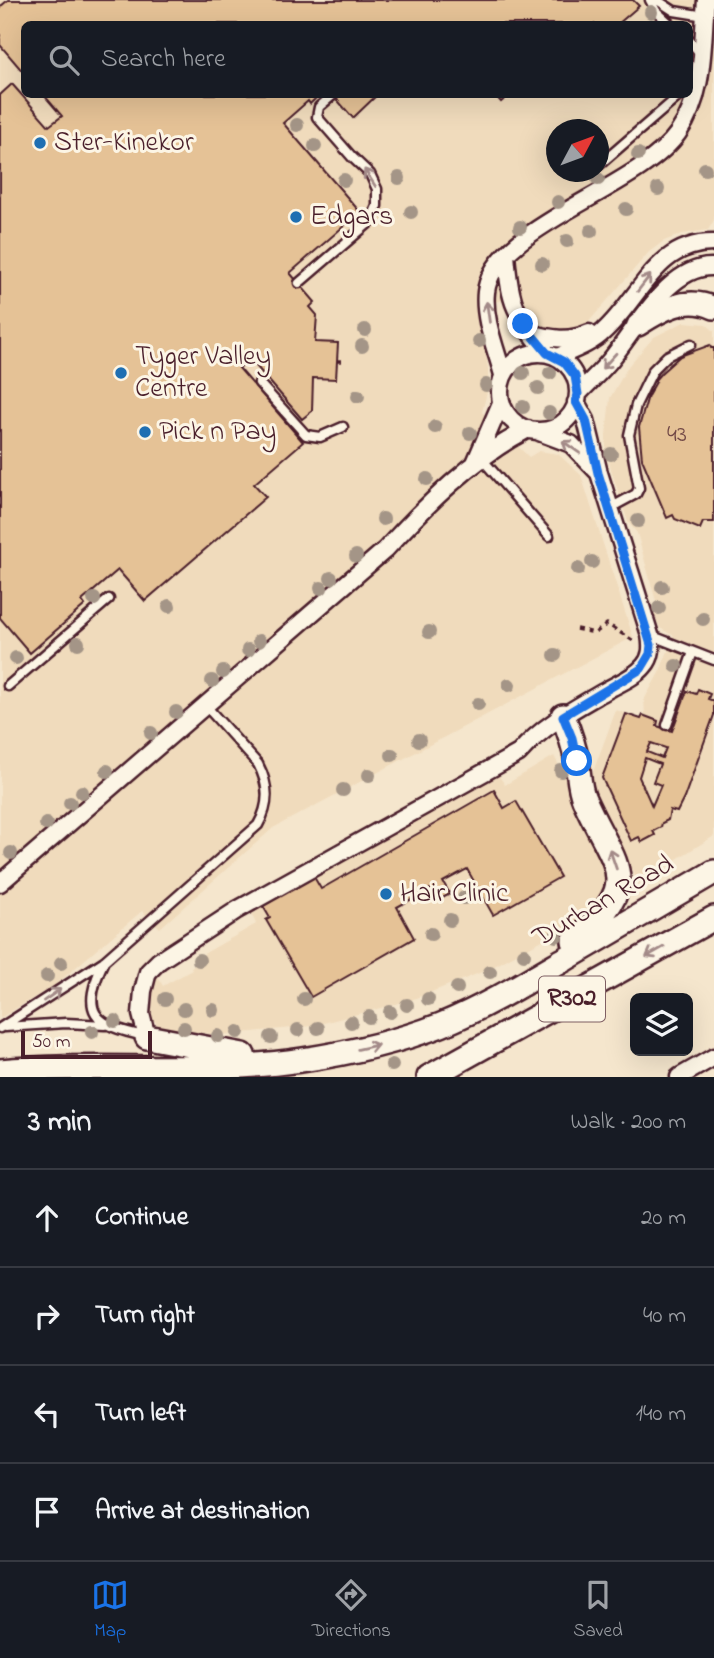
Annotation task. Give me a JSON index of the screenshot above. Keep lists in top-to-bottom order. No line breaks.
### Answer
{"streets":{"main road":["Durban Road","R302"]},"crossings":[["Durban Road","R302"]],"places":["Ster-Kinekor","Edgars","Tyger Valley Centre","Pick n Pay","Hair Clinic"],"house_numbers":["43"],"scale_bar":"50 m","north":"top right","page":{"search":"Search here","scale":"50 m","heading":["3 min","Walk · 200 m"],"list":[["Continue","20 m"],["Turn right","40 m"],["Turn left","140 m"],"Arrive at destination"],"nav":["Map","Directions","Saved"]}}
